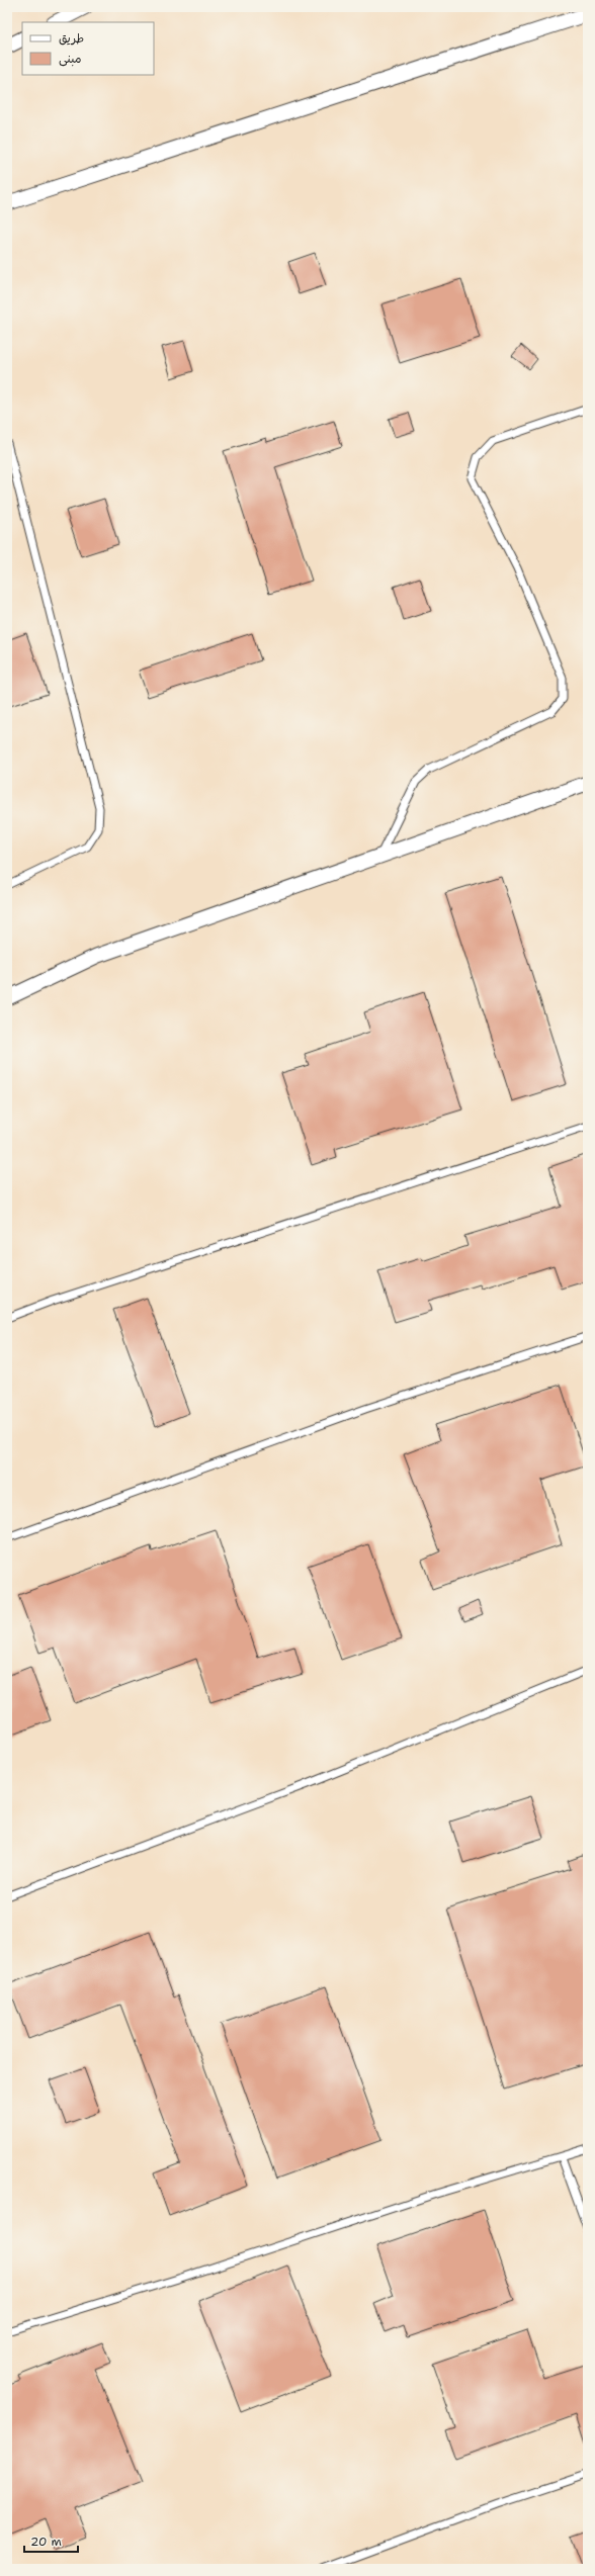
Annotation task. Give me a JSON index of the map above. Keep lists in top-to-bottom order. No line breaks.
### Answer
{"legend":["طريق","مبنى"],"scale_bar":"20 m"}
